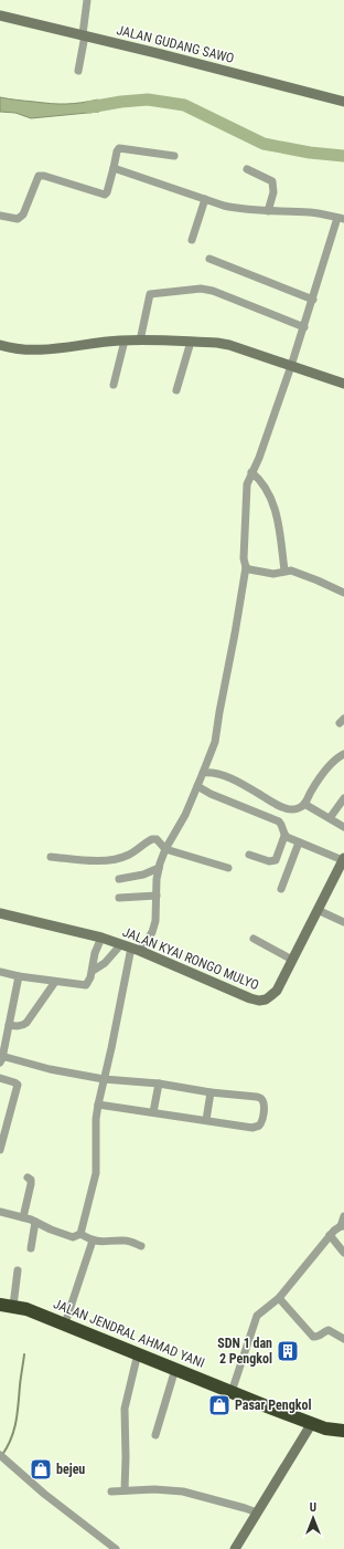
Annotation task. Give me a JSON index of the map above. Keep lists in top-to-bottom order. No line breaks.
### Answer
{"streets":{"highway":["JALAN JENDRAL AHMAD YANI"],"street":["JALAN GUDANG SAWO","JALAN KYAI RONGO MULYO"]},"places":{"building":["SDN 1 dan 2 Pengkol"],"shop":["Pasar Pengkol","bejeu"]},"north":"top"}
